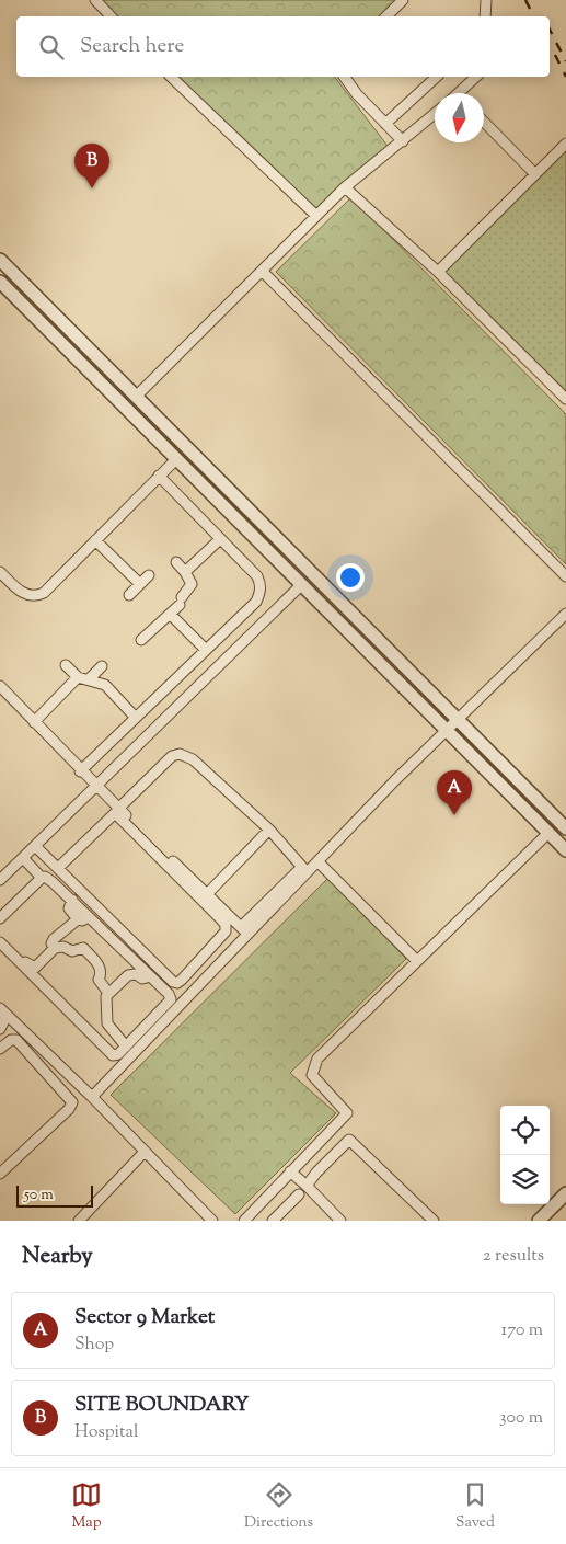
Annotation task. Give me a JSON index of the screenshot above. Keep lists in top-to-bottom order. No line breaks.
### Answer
{"scale_bar":"50 m","north":"bottom","page":{"search":"Search here","pins":["B","A"],"scale":"50 m","heading":["Nearby","2 results"],"list":[{"mark":"A","name":"Sector 9 Market","note":"Shop","value":"170 m"},{"mark":"B","name":"SITE BOUNDARY","note":"Hospital","value":"300 m"}],"nav":["Map","Directions","Saved"]}}
